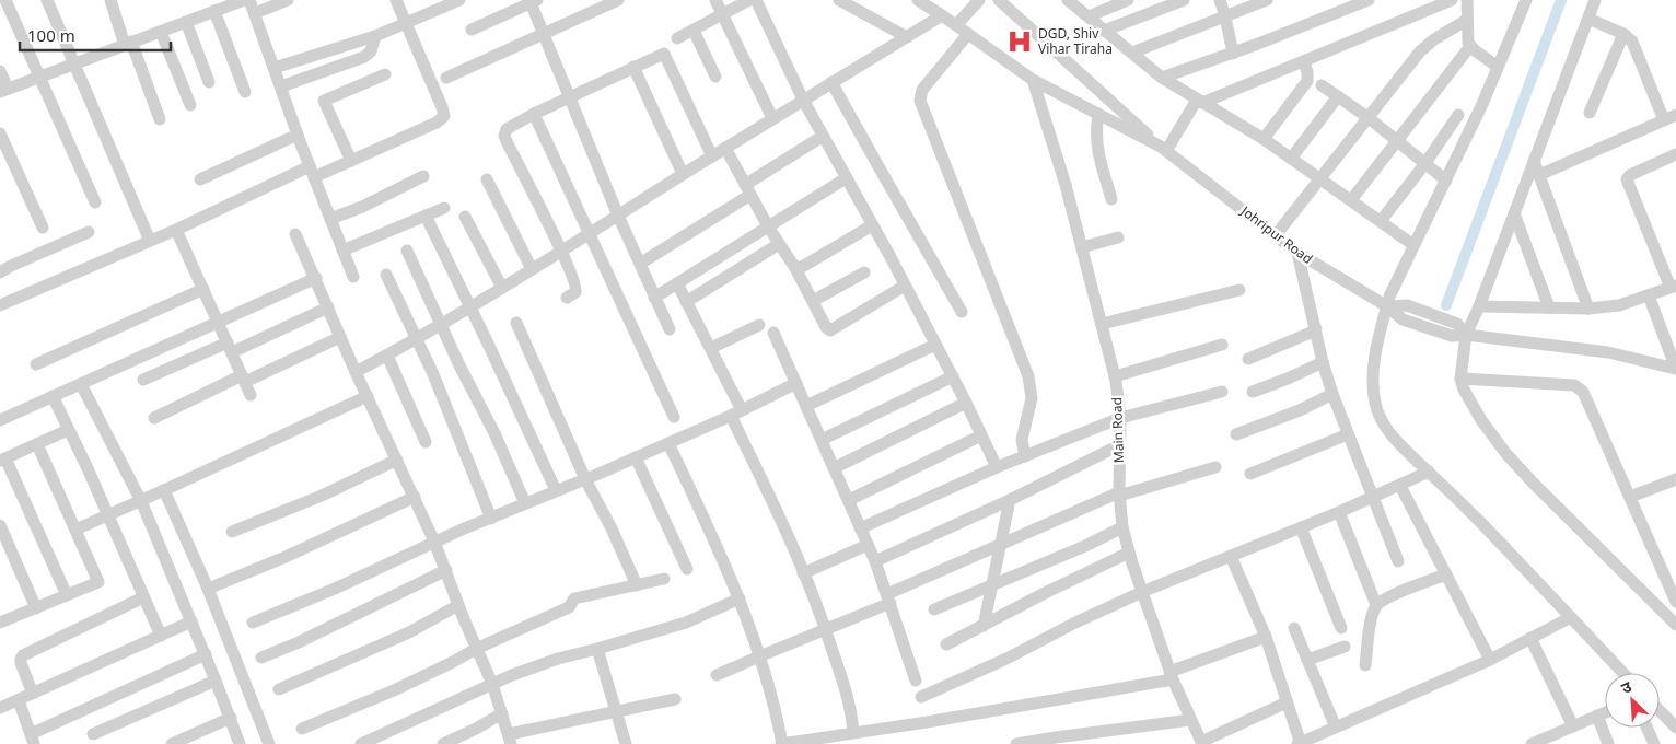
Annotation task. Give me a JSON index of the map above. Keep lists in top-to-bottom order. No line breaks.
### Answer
{"streets":{"street":["Johripur Road","Main Road"]},"crossings":[["Johripur Road","Main Road"]],"places":{"hospital":["DGD, Shiv Vihar Tiraha"]},"scale_bar":"100 m","north":"top left"}
